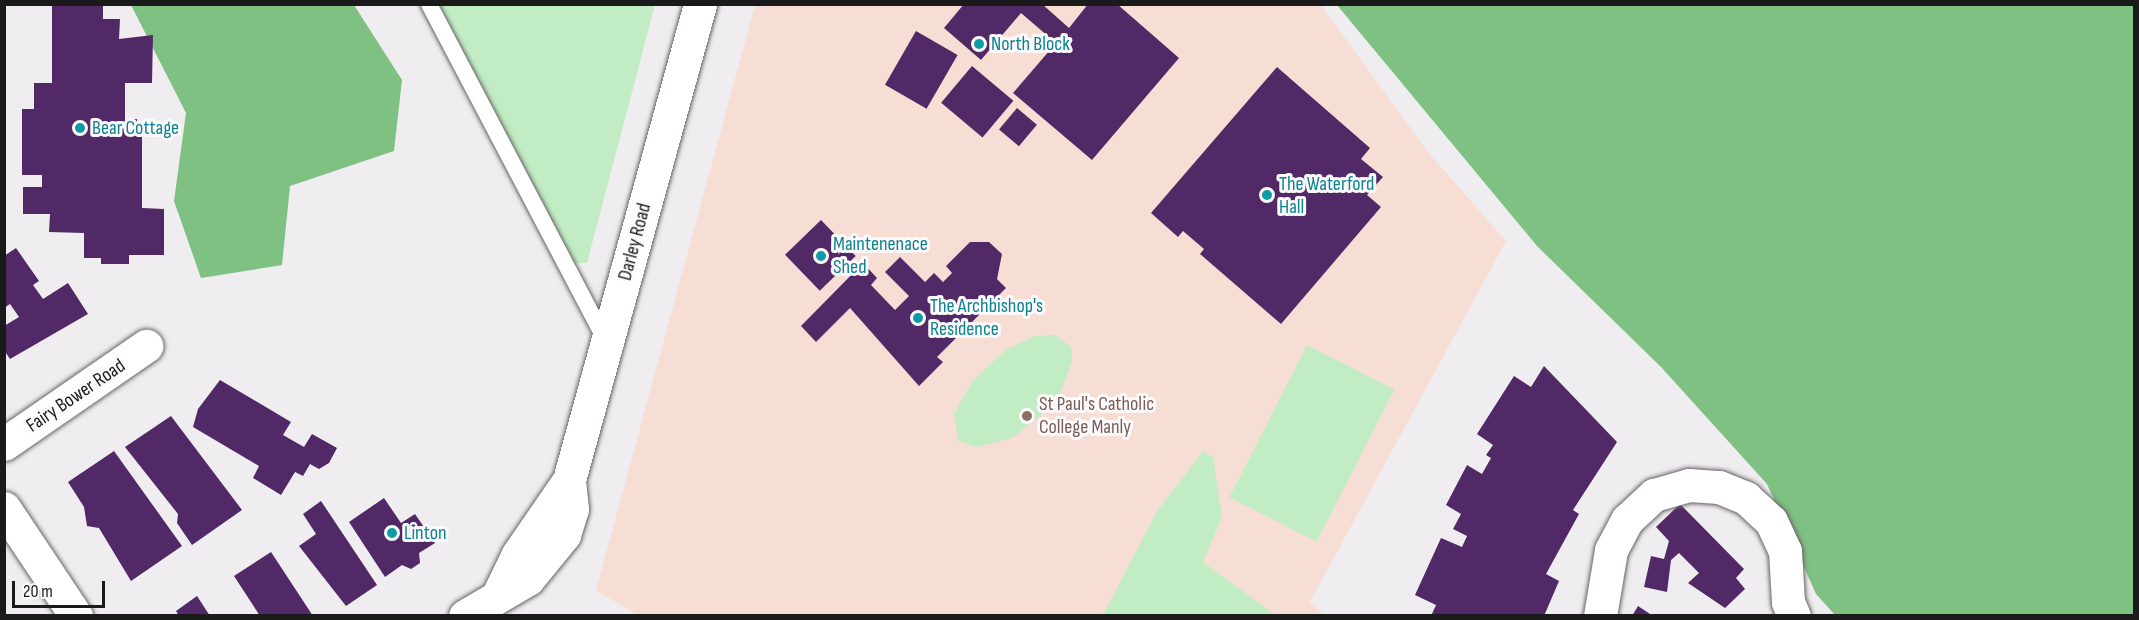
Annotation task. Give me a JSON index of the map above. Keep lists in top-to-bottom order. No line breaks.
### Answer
{"streets":{"street":["Darley Road","Fairy Bower Road"]},"places":["North Block","Bear Cottage","The Waterford Hall","Maintenenace Shed","The Archbishop's Residence","St Paul's Catholic College Manly","Linton"],"scale_bar":"20 m"}
